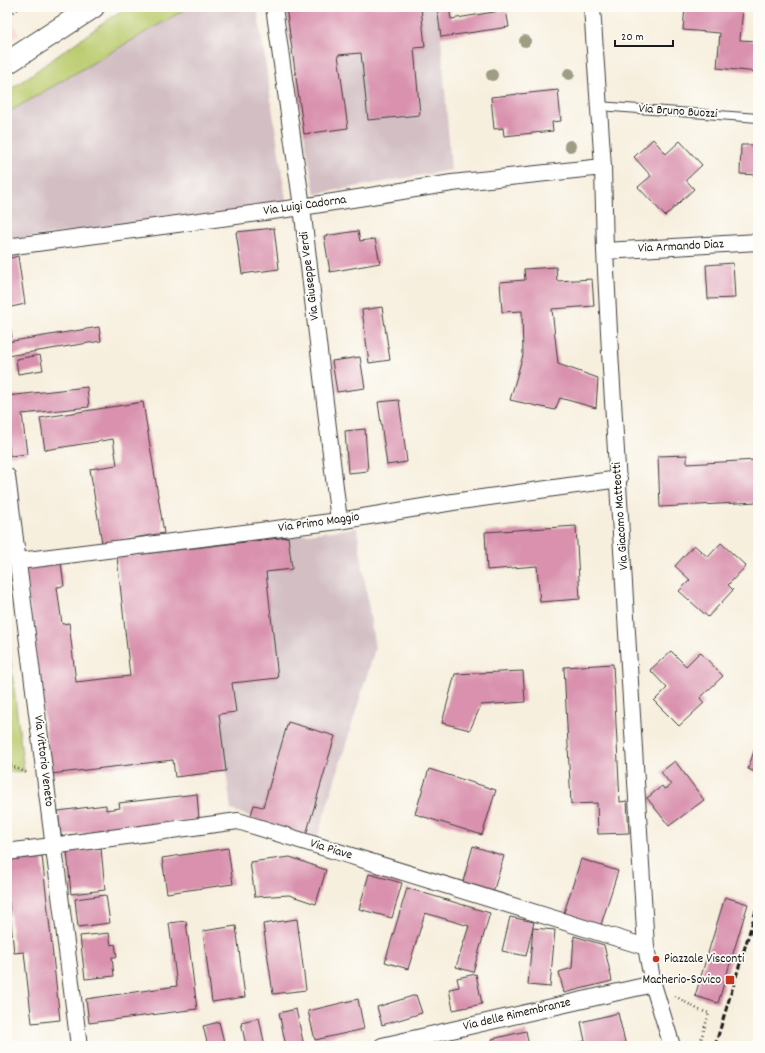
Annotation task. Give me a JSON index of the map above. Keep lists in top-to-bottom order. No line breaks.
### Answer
{"streets":{"street":["Via Luigi Cadorna","Via Armando Diaz","Via Giuseppe Verdi","Via Giacomo Matteotti","Via Primo Maggio","Via Vittorio Veneto","Via Piave","Via delle Rimembranze"],"lane":["Via Bruno Buozzi"]},"crossings":[["Via Luigi Cadorna","Via Giuseppe Verdi"],["Via Luigi Cadorna","Via Giacomo Matteotti"],["Via Armando Diaz","Via Giacomo Matteotti"],["Via Giuseppe Verdi","Via Primo Maggio"],["Via Giacomo Matteotti","Via Primo Maggio"],["Via Giacomo Matteotti","Via Piave"],["Via Primo Maggio","Via Vittorio Veneto"],["Via Vittorio Veneto","Via Piave"]],"places":{"other":["Piazzale Visconti"],"transit":["Macherio-Sovico"]},"scale_bar":"20 m"}
